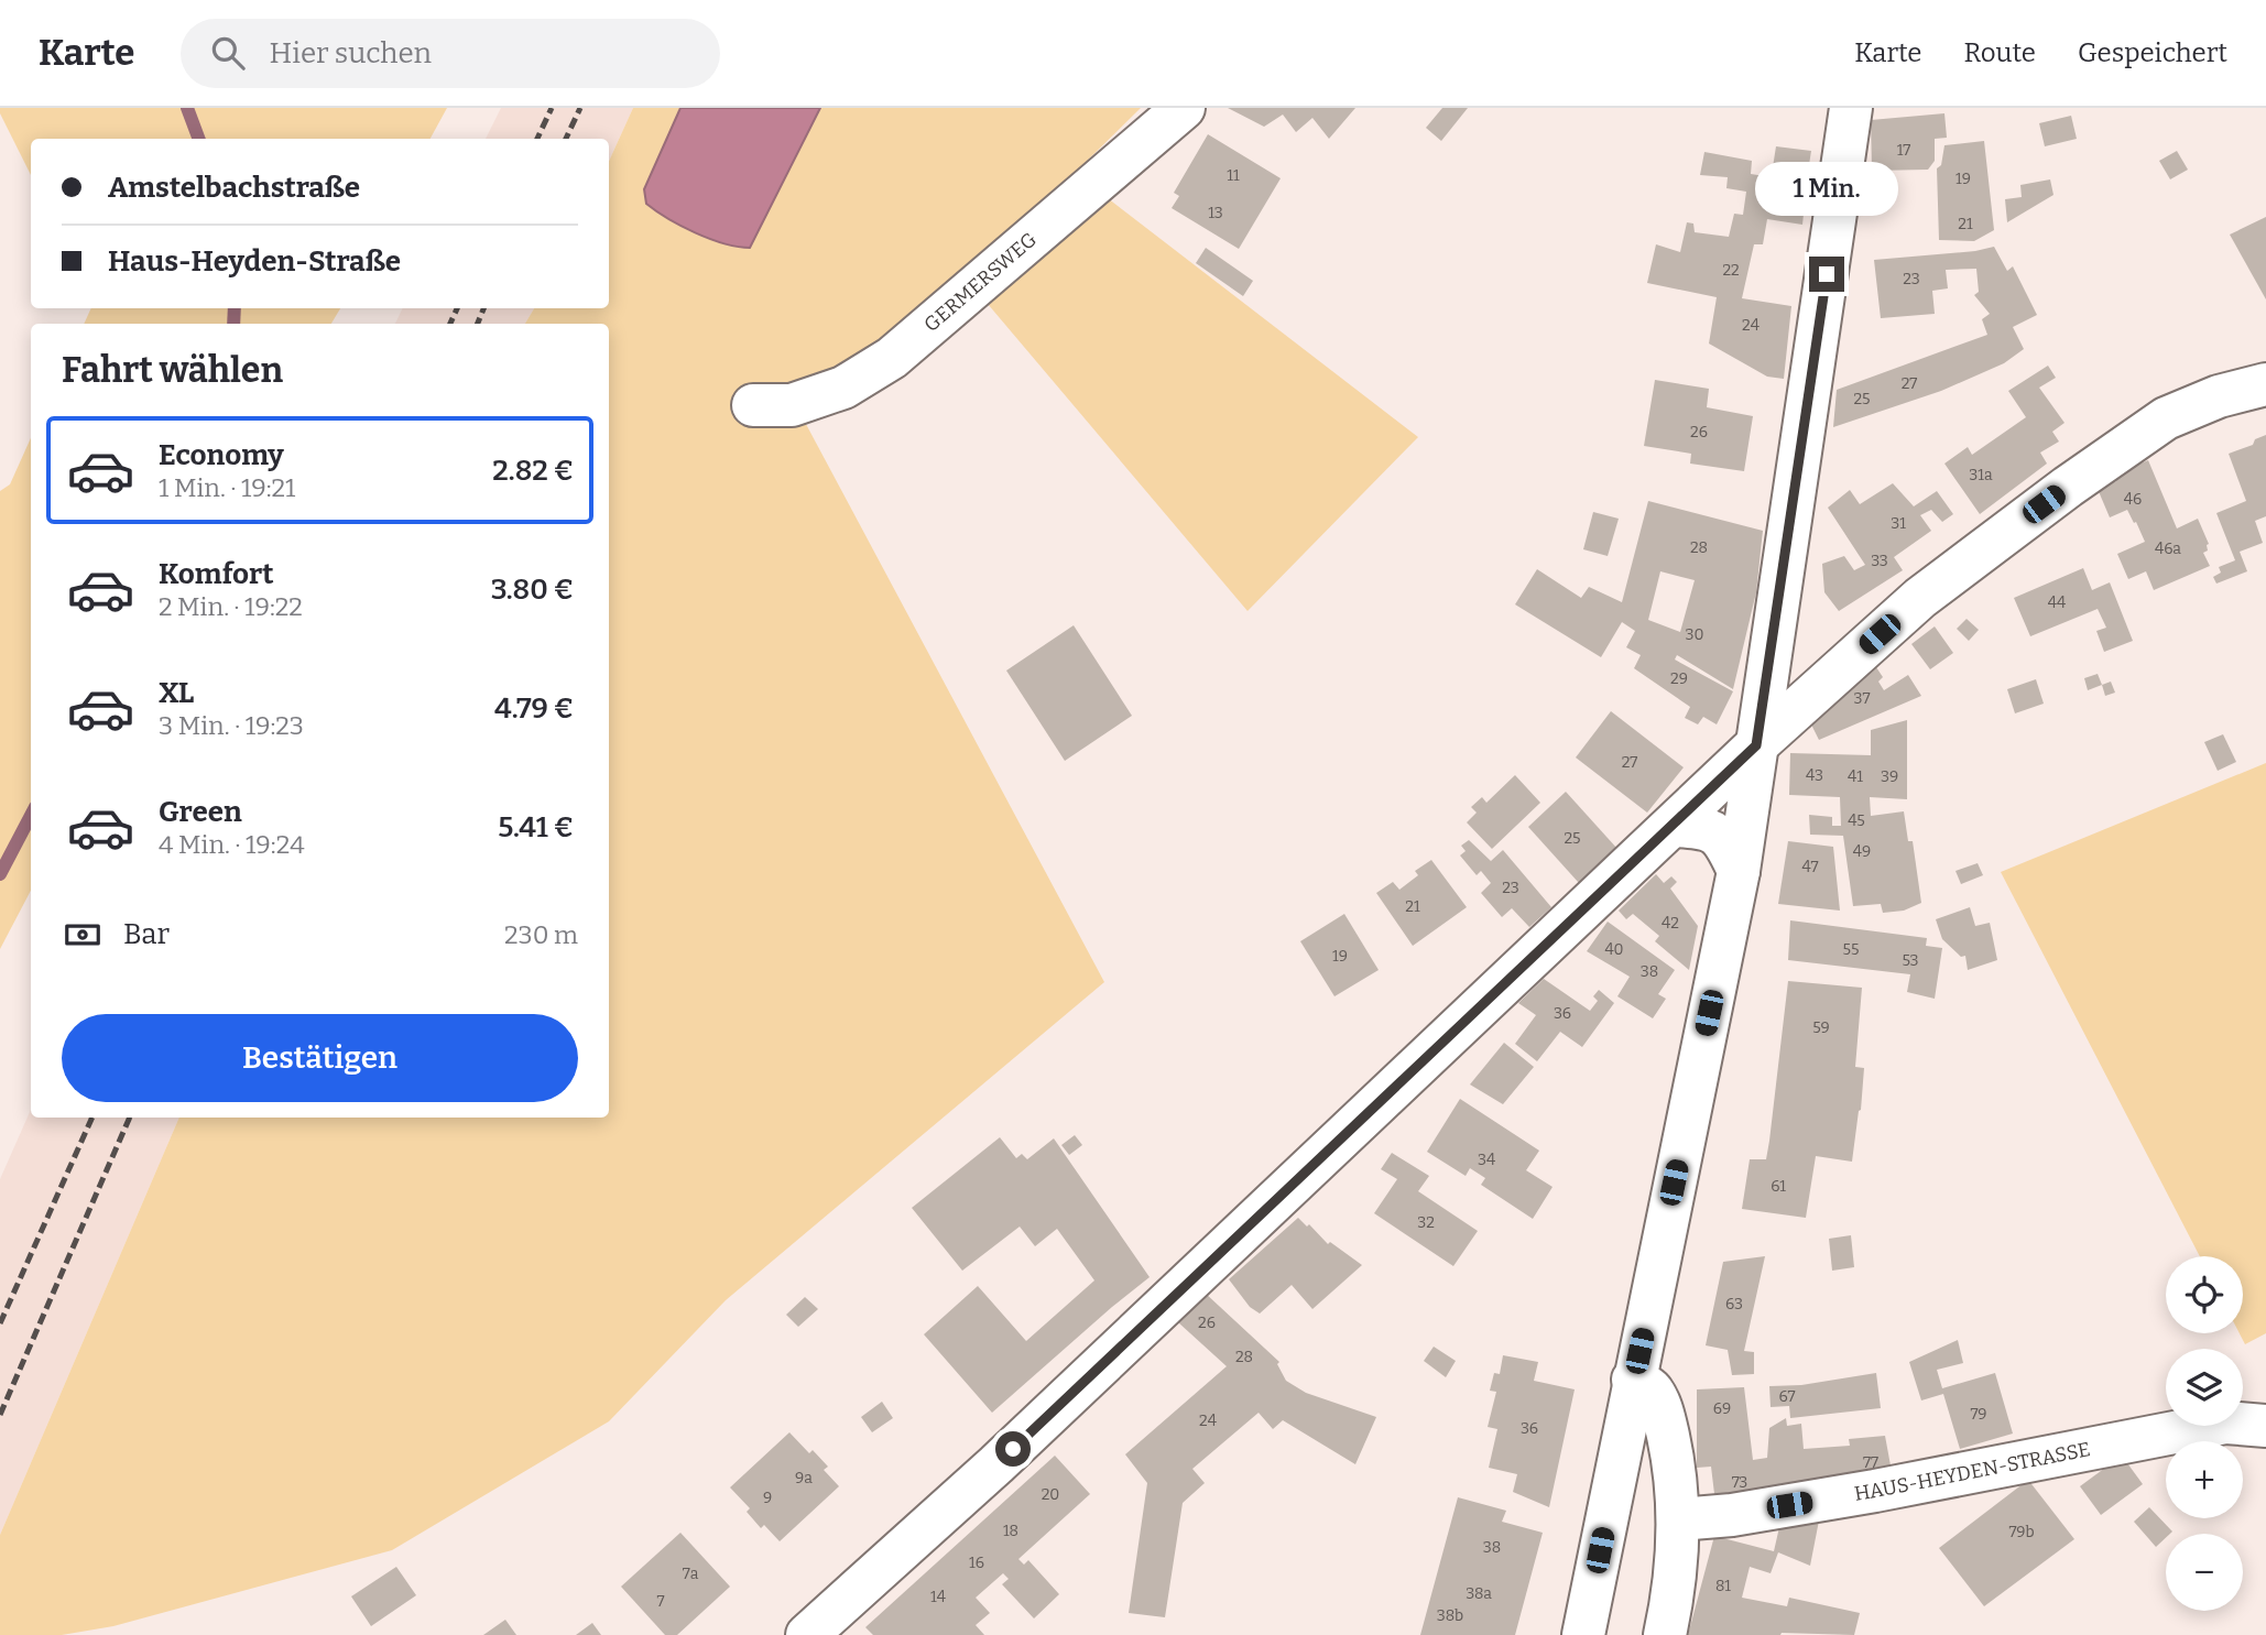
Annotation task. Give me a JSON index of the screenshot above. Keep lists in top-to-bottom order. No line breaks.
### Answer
{"streets":{"street":["GERMERSWEG","HAUS-HEYDEN-STRASSE"]},"house_numbers":["17","11","19","13","21","22","23","24","27","25","26","31a","46","31","28","46a","33","44","30","29","37","27","43","41","39","45","25","49","47","23","21","42","40","55","19","53","38","36","59","34","61","32","63","26","28","67","69","79","24","36","77","9a","73","20","9","18","79b","38","16","7a","81","38a","14","7","38b"],"page":{"header":"Karte","search":"Hier suchen","nav":["Karte","Route","Gespeichert"],"banner":["Amstelbachstraße","Haus-Heyden-Straße"],"bubble":"1 Min.","heading":"Fahrt wählen","list":[{"name":"Economy","note":"1 Min. · 19:21","value":"2.82 €"},{"name":"Komfort","note":"2 Min. · 19:22","value":"3.80 €"},{"name":"XL","note":"3 Min. · 19:23","value":"4.79 €"},{"name":"Green","note":"4 Min. · 19:24","value":"5.41 €"}],"pay":["Bar","230 m"],"buttons":"Bestätigen","map_buttons":["+","−"]}}
